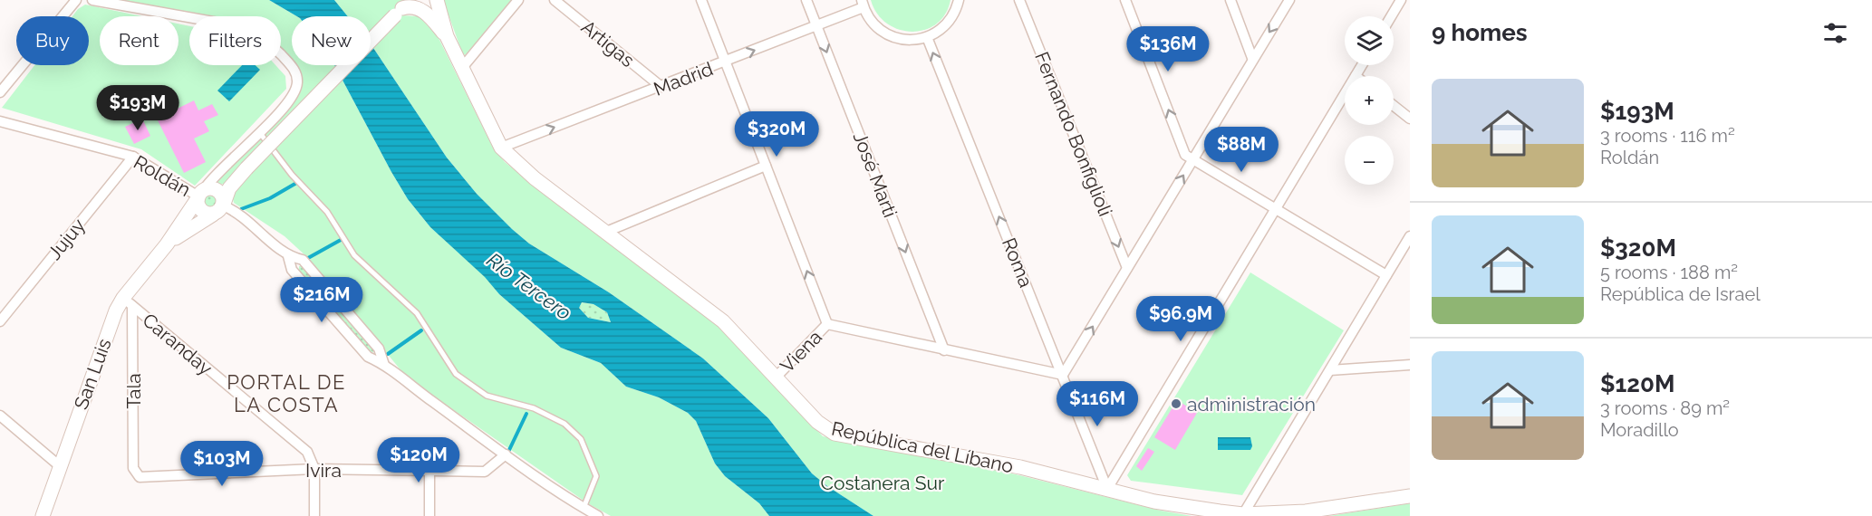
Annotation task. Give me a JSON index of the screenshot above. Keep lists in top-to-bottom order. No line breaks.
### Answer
{"streets":{"street":["Artigas","Madrid","Fernando Bonfiglioli","José Marti","Roldán","Jujuy","Roma","Caranday","Viena","San Luis","Tala","República del Líbano","Ivira"]},"crossings":[["Artigas","Madrid"],["Madrid","José Marti"],["Madrid","República del Líbano"],["Roldán","Jujuy"],["Roldán","San Luis"],["Roma","República del Líbano"],["Caranday","San Luis"],["Caranday","Tala"],["Caranday","Ivira"],["Viena","República del Líbano"],["San Luis","Tala"],["Tala","Ivira"]],"one_way":["Madrid","Fernando Bonfiglioli","José Marti","Roma"],"districts":["PORTAL DE LA COSTA"],"water":["Río Tercero"],"parks":["Costanera Sur"],"places":["administración"],"page":{"heading":"9 homes","map_buttons":["+","−"],"chip":["Buy","Rent","Filters","New"],"price":["$136M","$193M","$320M","$88M","$216M","$96.9M","$116M","$120M","$103M"],"list":[{"name":"$193M","note":"3 rooms · 116 m² · Roldán"},{"name":"$320M","note":"5 rooms · 188 m² · República de Israel"},{"name":"$120M","note":"3 rooms · 89 m² · Moradillo"}]}}
